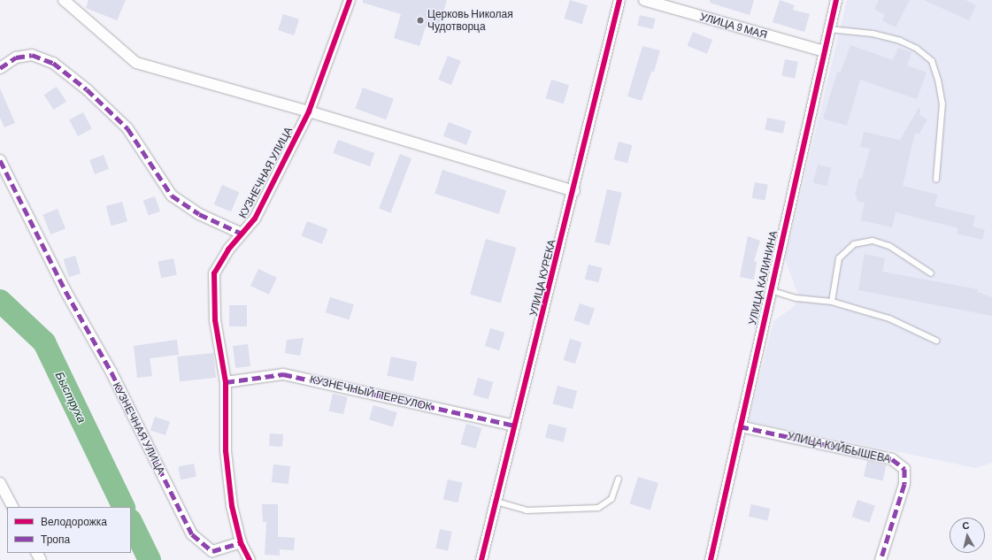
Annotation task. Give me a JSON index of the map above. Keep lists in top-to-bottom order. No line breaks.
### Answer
{"streets":{"street":["УЛИЦА 9 МАЯ","КУЗНЕЧНАЯ УЛИЦА","УЛИЦА КУРЕКА","УЛИЦА КАЛИНИНА","КУЗНЕЧНЫЙ ПЕРЕУЛОК","УЛИЦА КУЙБЫШЕВА"]},"crossings":[["УЛИЦА 9 МАЯ","УЛИЦА КАЛИНИНА"],["КУЗНЕЧНАЯ УЛИЦА","КУЗНЕЧНЫЙ ПЕРЕУЛОК"],["УЛИЦА КУРЕКА","КУЗНЕЧНЫЙ ПЕРЕУЛОК"],["УЛИЦА КАЛИНИНА","УЛИЦА КУЙБЫШЕВА"]],"water":["Быструха"],"places":["Церковь Николая Чудотворца"],"legend":["Велодорожка","Тропа"],"north":"top"}
